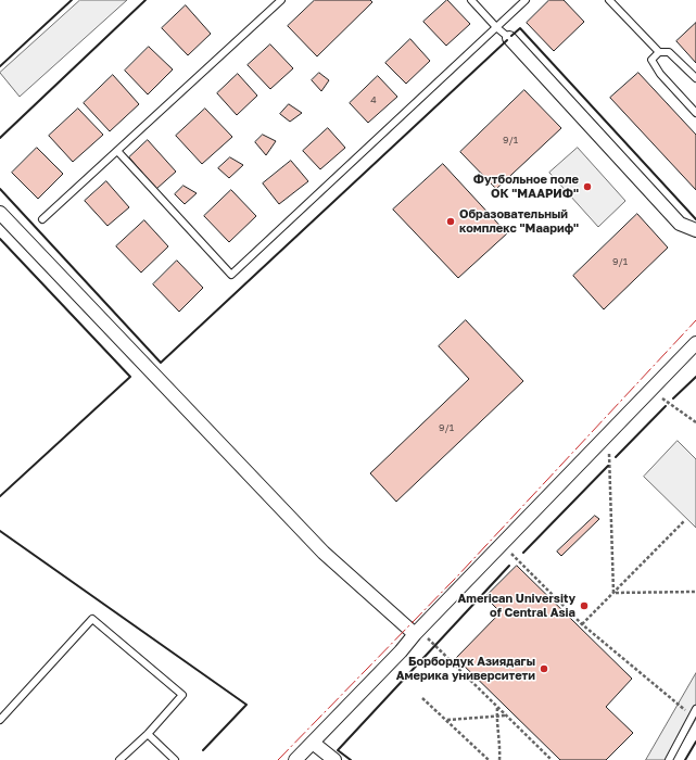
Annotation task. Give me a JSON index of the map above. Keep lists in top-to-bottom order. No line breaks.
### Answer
{"places":["Футбольное поле ОК \"МААРИФ\"","Образовательный комплекс \"Маариф\"","American University of Central Asia","Борбордук Азиядагы Америка университети"],"house_numbers":["4","9/1","9/1","9/1"]}
